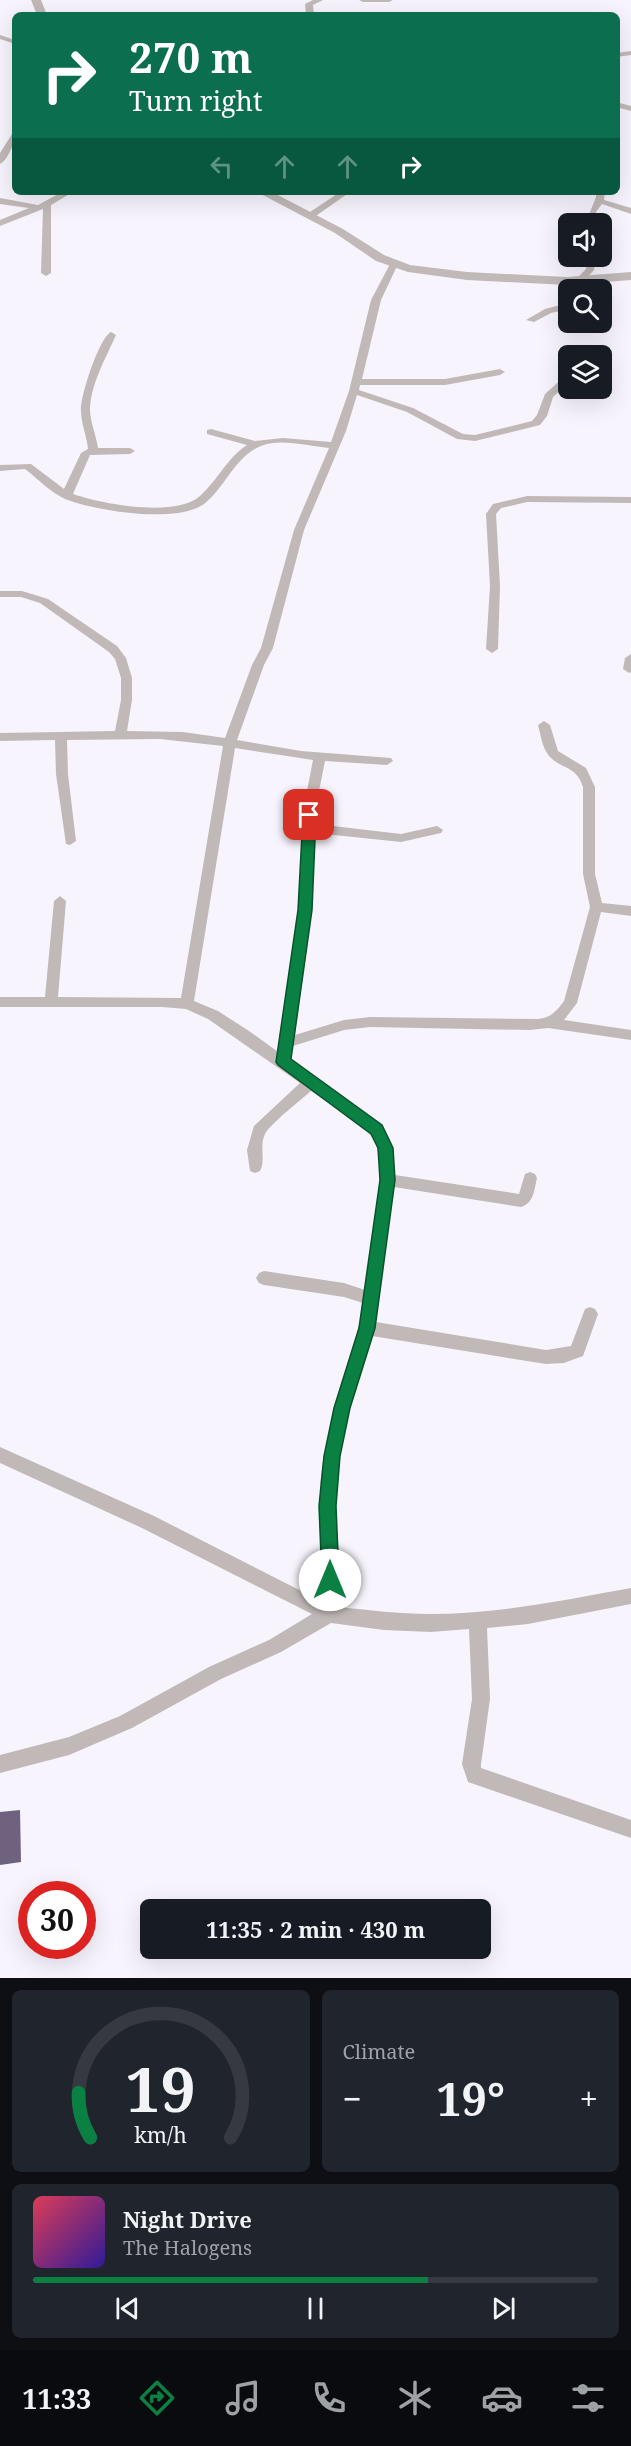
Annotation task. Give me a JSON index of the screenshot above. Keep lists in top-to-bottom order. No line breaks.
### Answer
{"page":{"turn":["270 m","Turn right"],"limit":"30","trip":"11:35 · 2 min · 430 m","tile":"Climate","heat":["−","19°","+"],"song":["Night Drive","The Halogens"],"tabs":"11:33","gauge":["19","km/h"]}}
